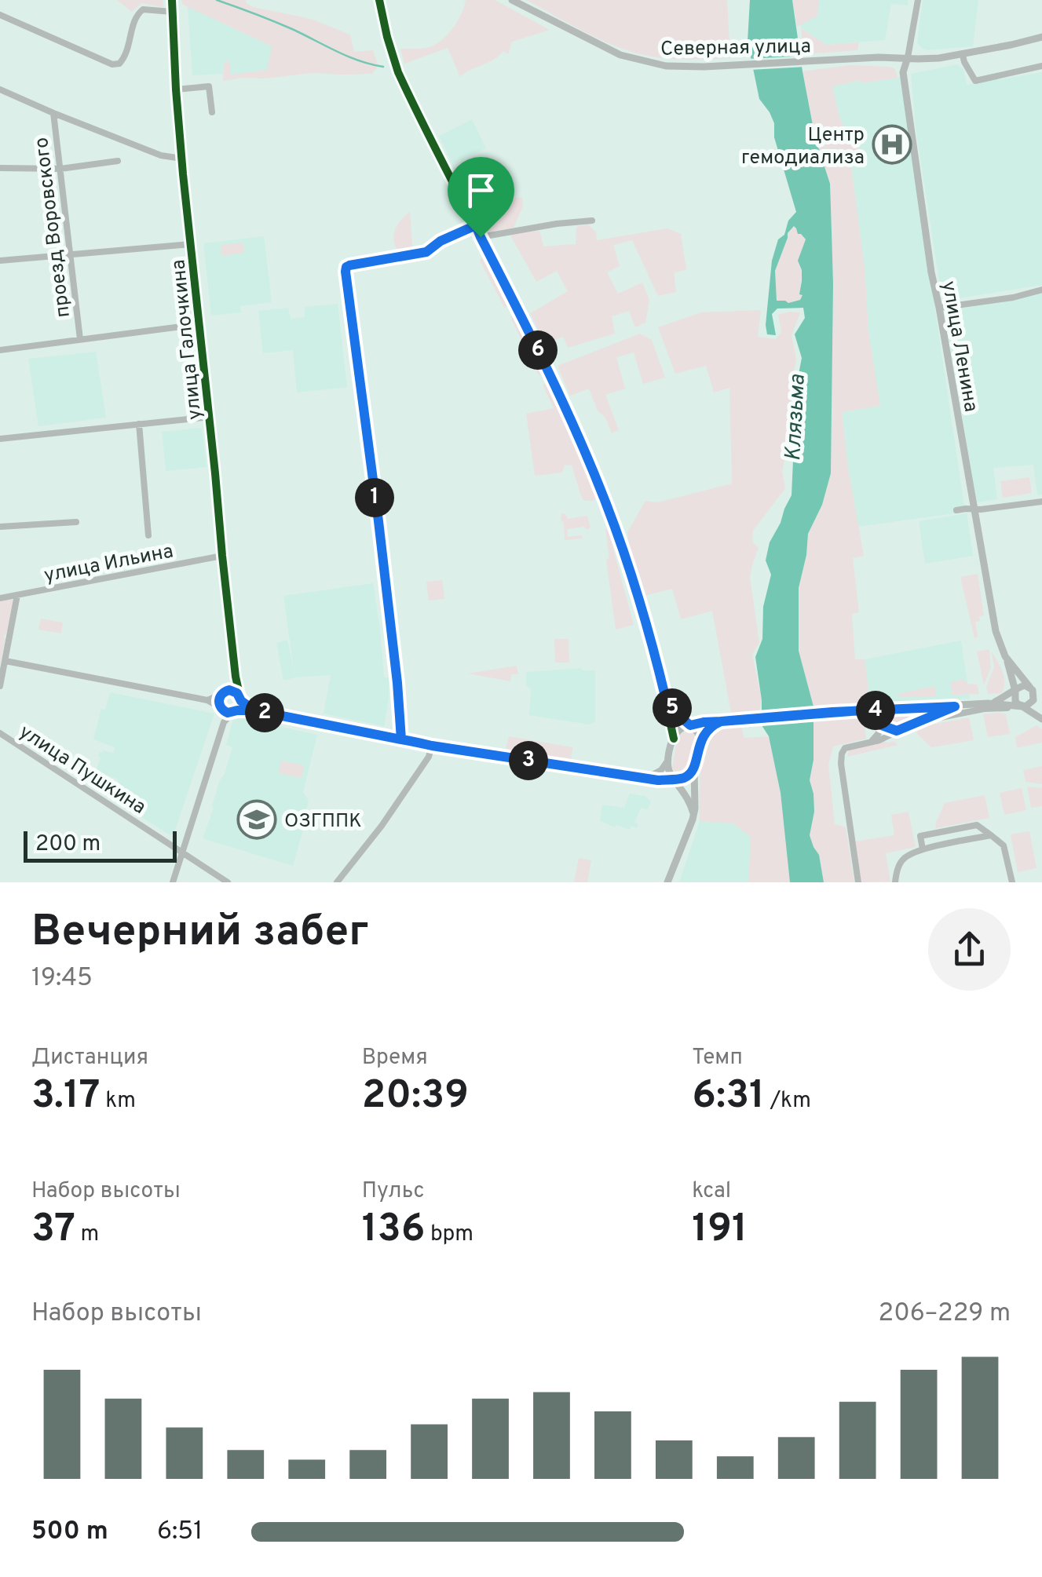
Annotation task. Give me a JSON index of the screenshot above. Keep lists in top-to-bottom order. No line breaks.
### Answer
{"streets":{"main road":["Северная улица","улица Ленина"],"street":["проезд Воровского","улица Галочкина","улица Ильина","улица Пушкина"]},"crossings":[["Северная улица","улица Ленина"],["улица Галочкина","улица Ильина"]],"water":["Клязьма"],"places":{"hospital":["Центр гемодиализа"],"school or university":["ОЗГППК"]},"scale_bar":"200 m","page":{"pins":["6","1","5","4","2","3"],"scale":"200 m","heading":["Вечерний забег","19:45"],"stats":[["Дистанция","3.17 km"],["Время","20:39"],["Темп","6:31 /km"],["Набор высоты","37 m"],["Пульс","136 bpm"],["kcal","191"]],"chart":["Набор высоты","206–229 m"],"list":[{"name":"500 m","note":"6:51"}]}}
